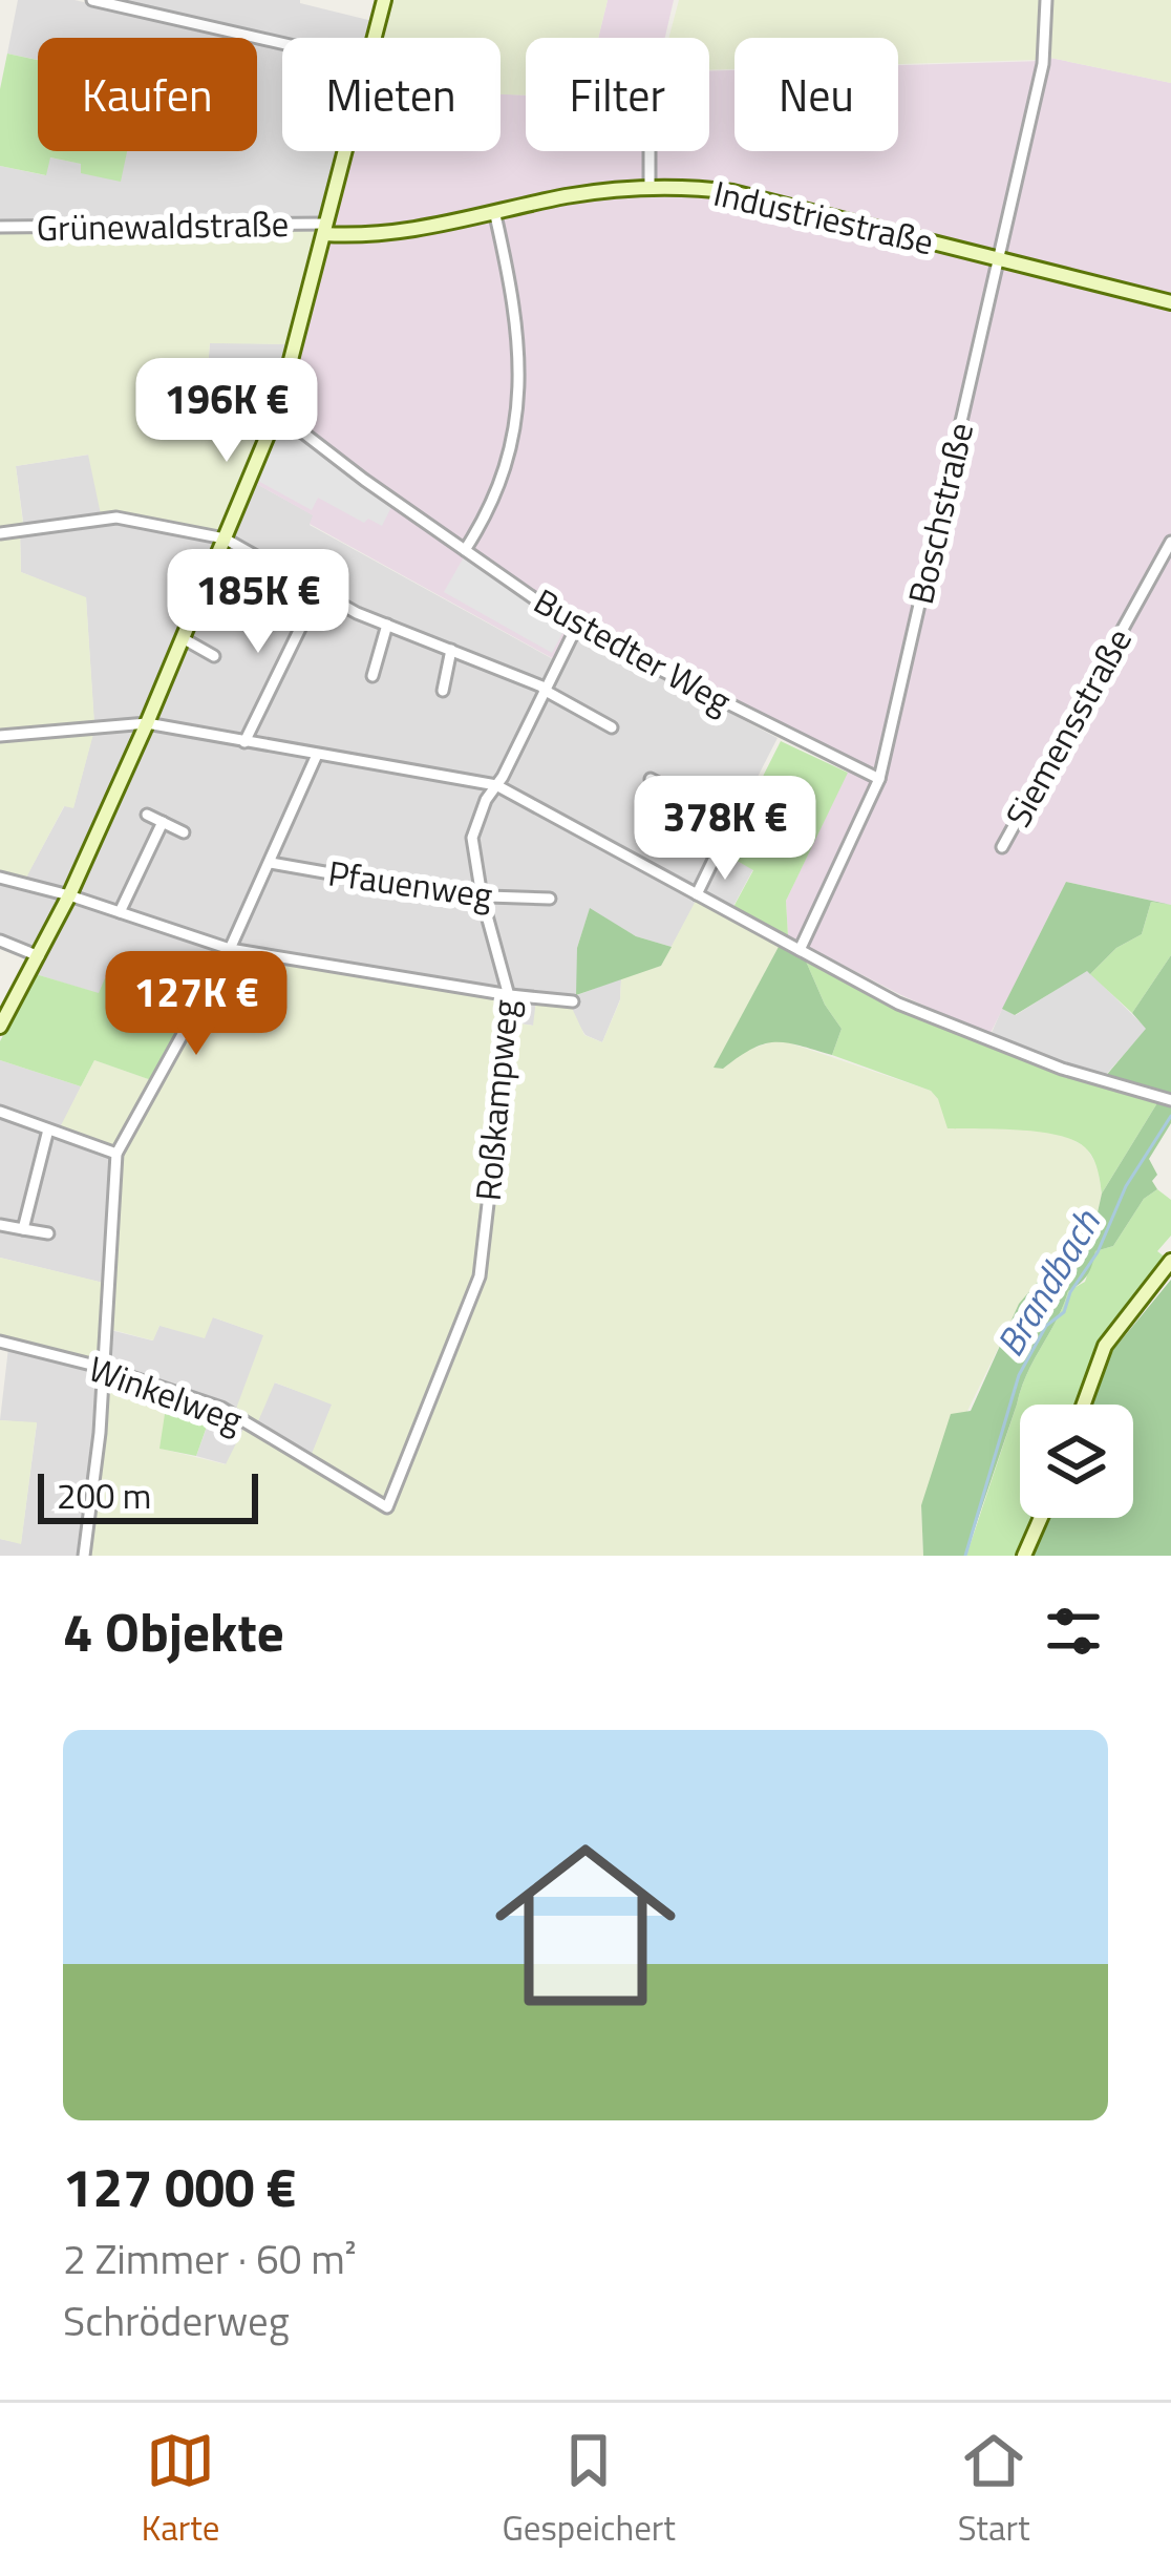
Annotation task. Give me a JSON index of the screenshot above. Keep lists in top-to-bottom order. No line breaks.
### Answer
{"streets":{"street":["Industriestraße","Grünewaldstraße","Boschstraße","Bustedter Weg","Siemensstraße","Pfauenweg","Roßkampweg","Winkelweg"]},"crossings":[["Industriestraße","Grünewaldstraße"],["Industriestraße","Boschstraße"],["Boschstraße","Bustedter Weg"],["Bustedter Weg","Roßkampweg"],["Pfauenweg","Roßkampweg"],["Roßkampweg","Winkelweg"]],"water":["Brandbach"],"scale_bar":"200 m","page":{"chip":["Kaufen","Mieten","Filter","Neu"],"price":["196K €","185K €","378K €","127K €"],"scale":"200 m","heading":"4 Objekte","list":[{"name":"127 000 €","note":"2 Zimmer · 60 m² · Schröderweg"}],"tabs":["Karte","Gespeichert","Start"]}}
